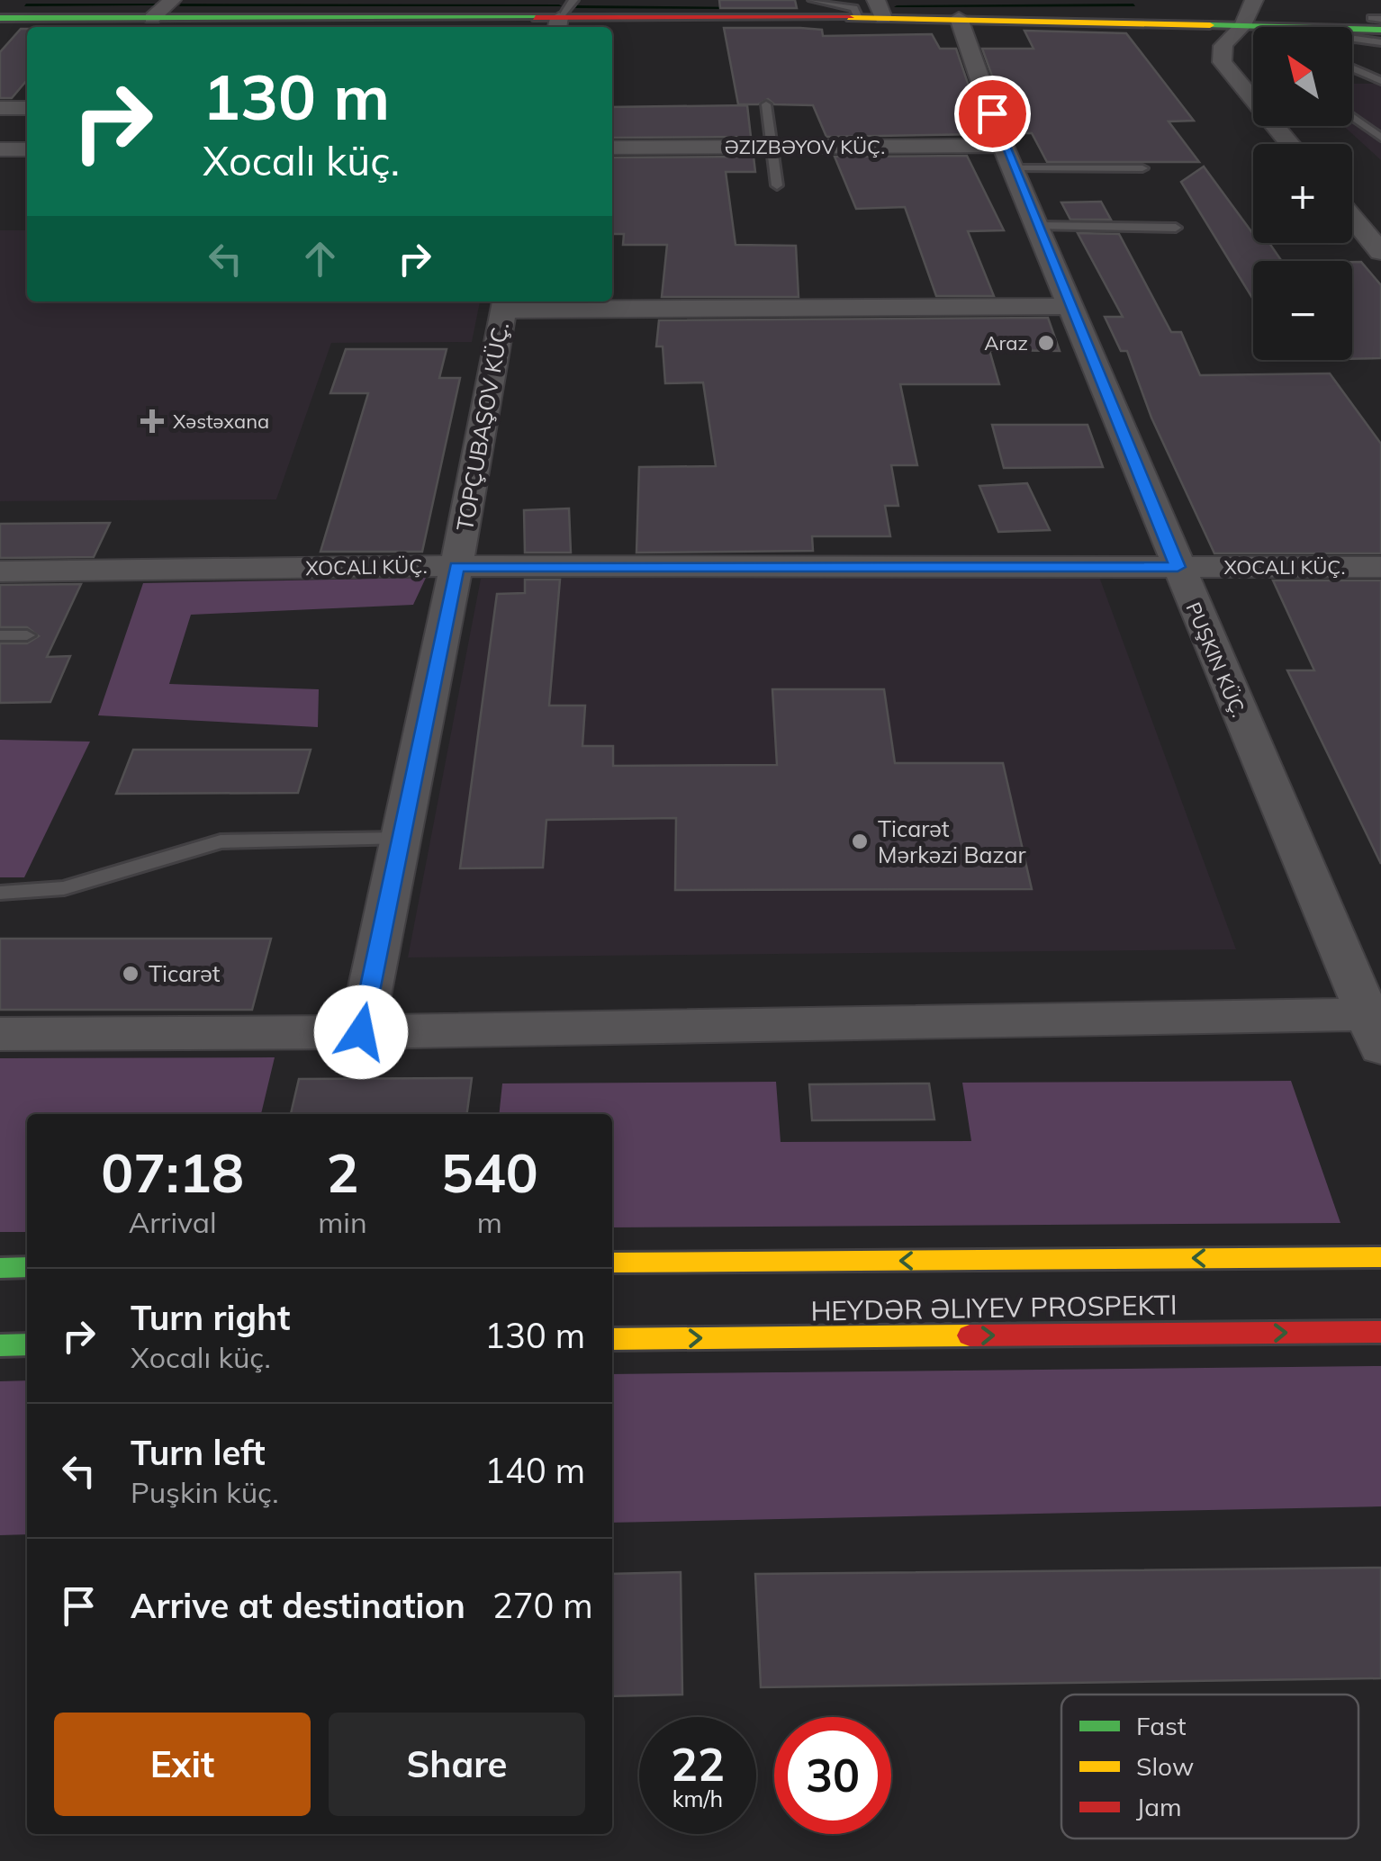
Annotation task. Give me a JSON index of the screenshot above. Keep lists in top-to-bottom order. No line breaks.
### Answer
{"streets":{"main road":["HEYDƏR ƏLIYEV PROSPEKTI"],"street":["ƏZIZBƏYOV KÜÇ.","TOPÇUBAŞOV KÜÇ.","PUŞKIN KÜÇ."]},"crossings":[["ƏZIZBƏYOV KÜÇ.","PUŞKIN KÜÇ."]],"places":{"other":["Araz","Ticarət Mərkəzi Bazar","Ticarət"],"health":["Xəstəxana"]},"legend":["Fast","Slow","Jam"],"north":"top left","page":{"map_buttons":["+","−"],"turn":["130 m","Xocalı küç."],"eta":["07:18","Arrival","2","min","540","m"],"list":[{"name":"Turn right","note":"Xocalı küç.","value":"130 m"},{"name":"Turn left","note":"Puşkin küç.","value":"140 m"},{"name":"Arrive at destination","value":"270 m"}],"buttons":["Exit","Share"],"speed":"22 km/h","limit":"30"}}
